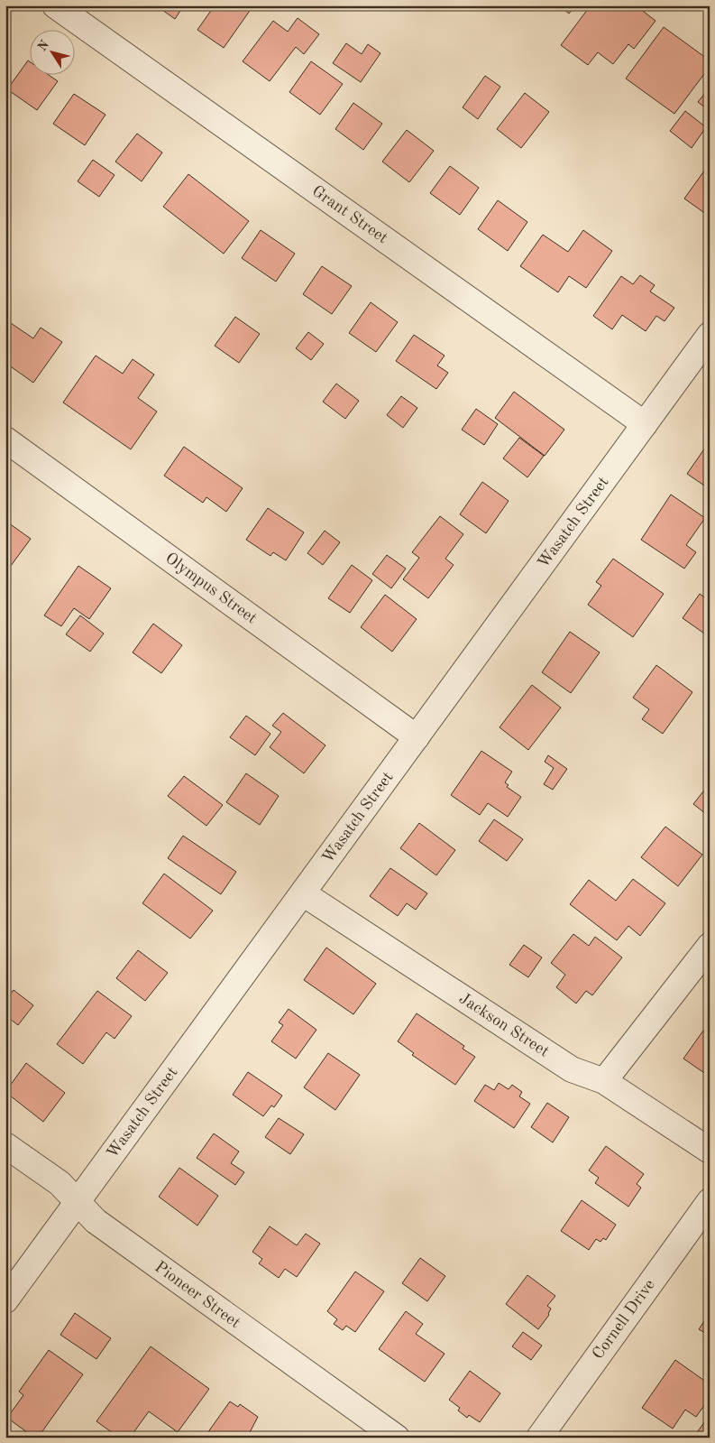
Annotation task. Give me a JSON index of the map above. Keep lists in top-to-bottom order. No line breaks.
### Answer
{"streets":{"street":["Grant Street","Wasatch Street","Olympus Street","Jackson Street","Pioneer Street","Cornell Drive"]},"crossings":[["Grant Street","Wasatch Street"],["Wasatch Street","Olympus Street"],["Wasatch Street","Jackson Street"],["Wasatch Street","Pioneer Street"]],"north":"top left"}
